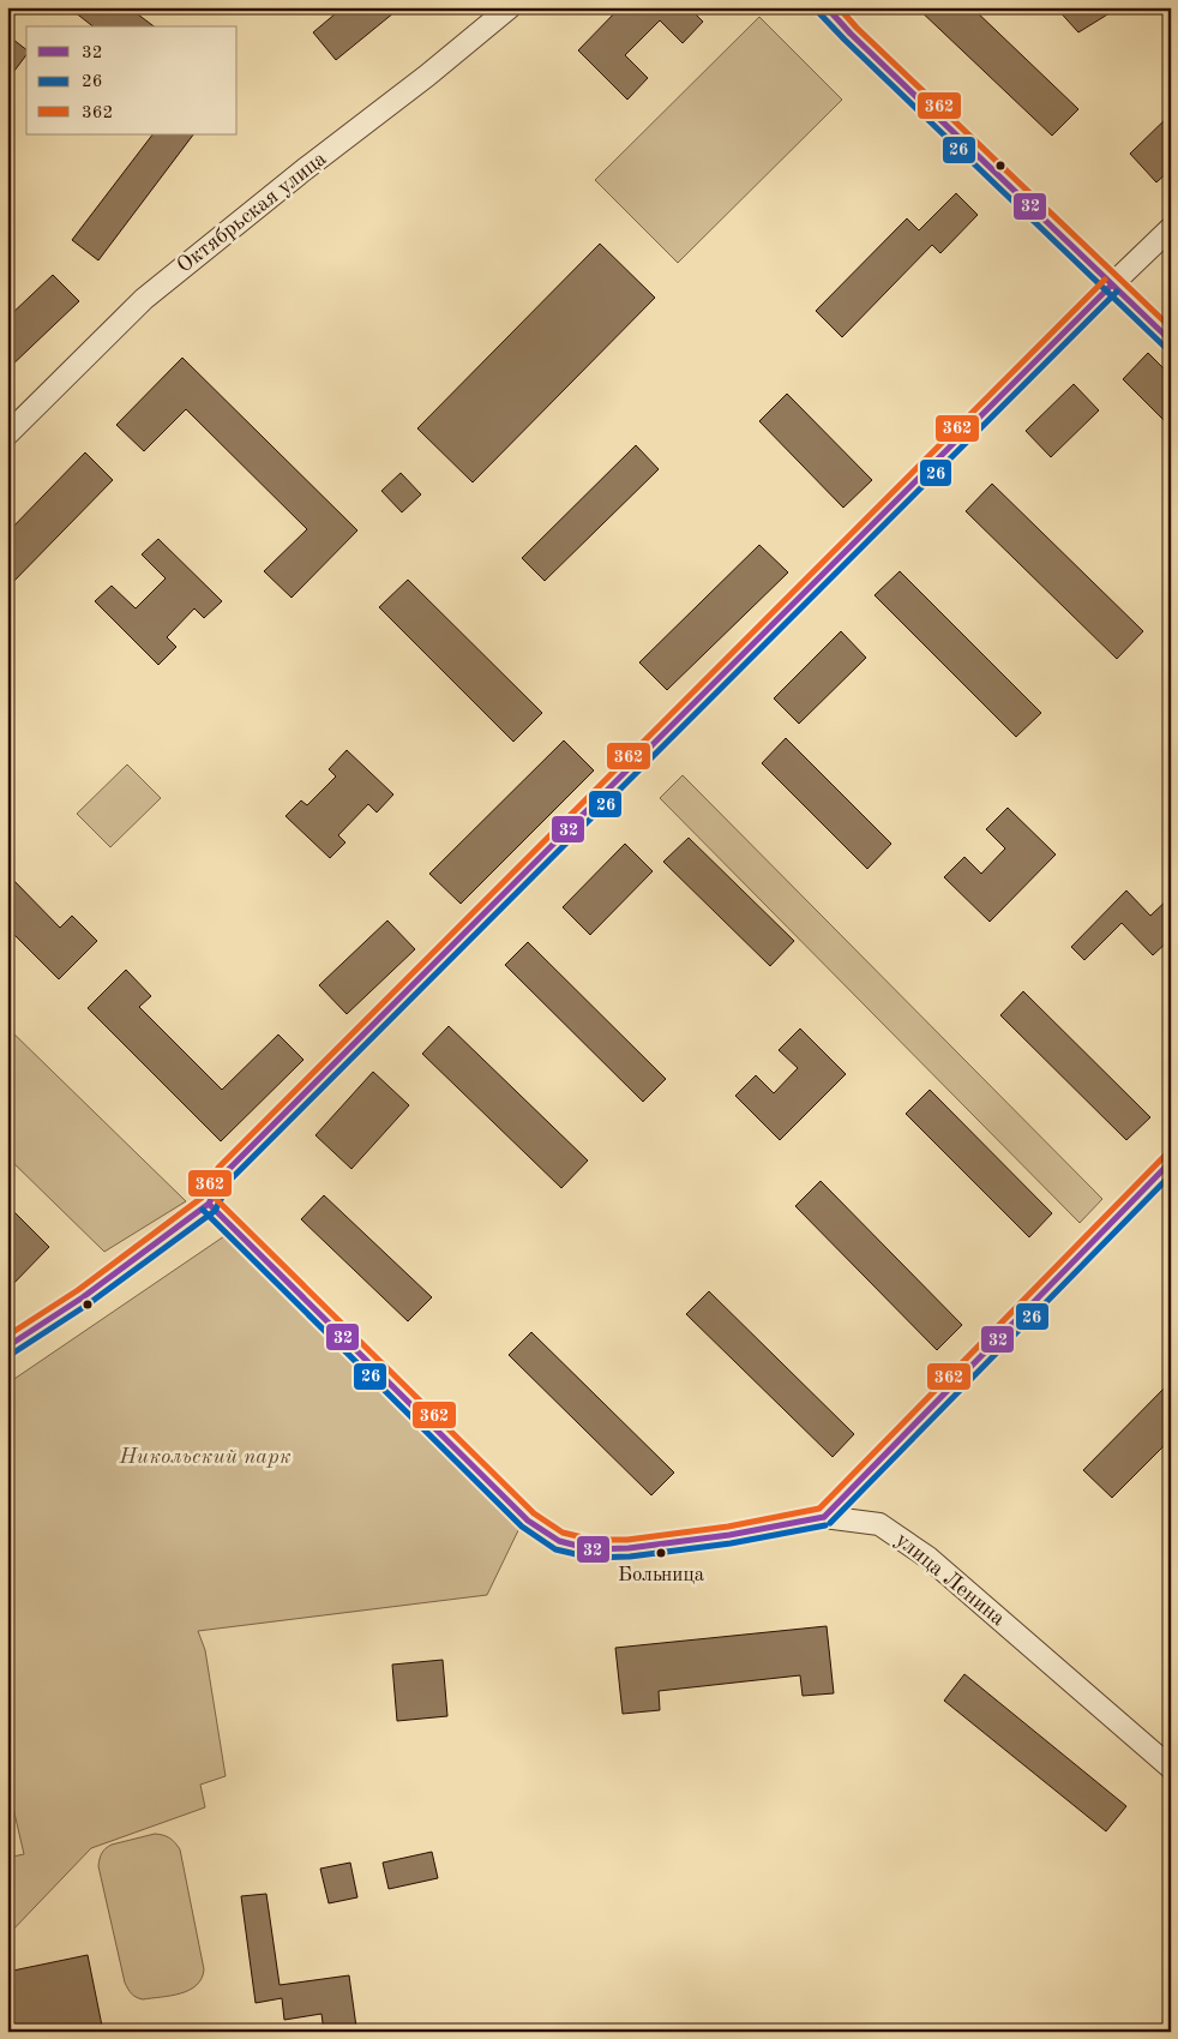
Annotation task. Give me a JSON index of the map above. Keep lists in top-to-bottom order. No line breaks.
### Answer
{"streets":{"street":["Октябрьская улица","улица Ленина"]},"parks":["Никольский парк"],"places":["Больница"],"lines":["transit line 32","transit line 362","transit line 26"],"legend":["32","26","362"]}
